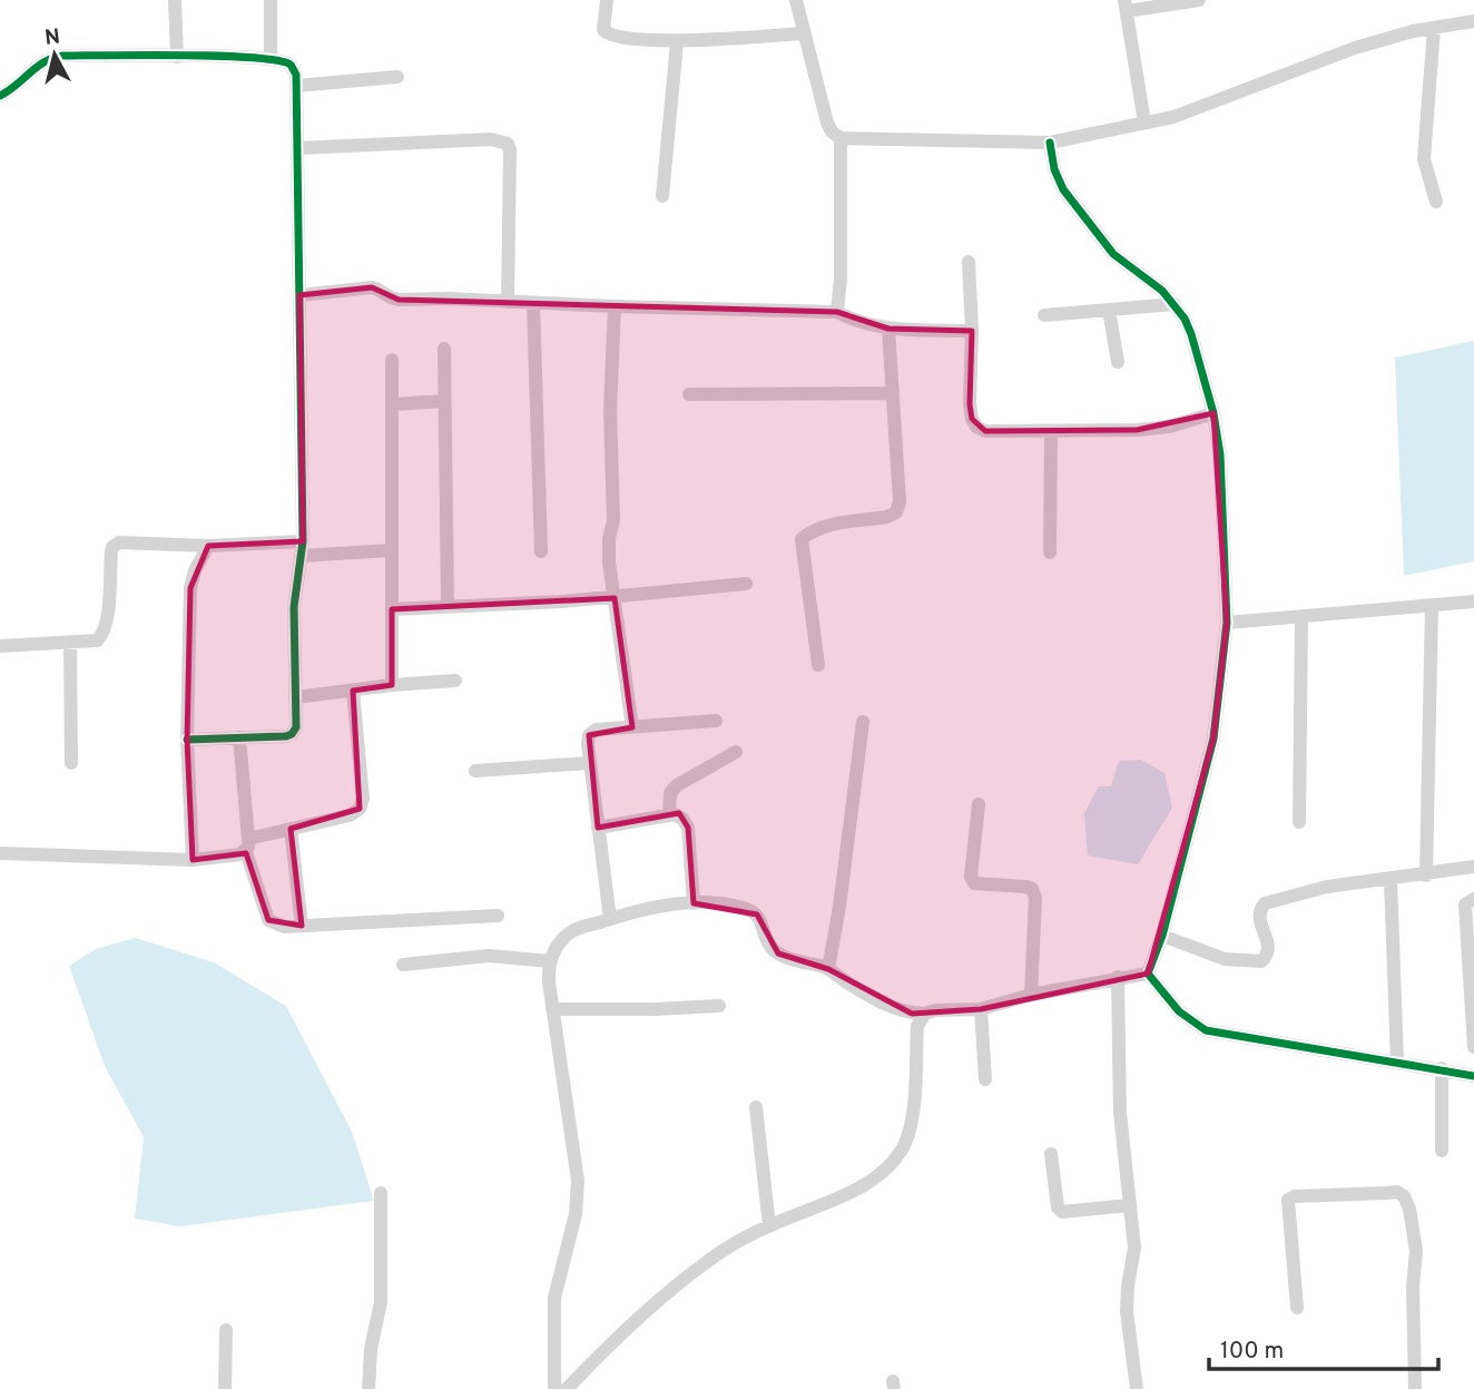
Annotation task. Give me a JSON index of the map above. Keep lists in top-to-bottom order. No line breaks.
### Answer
{"scale_bar":"100 m","north":"top"}
